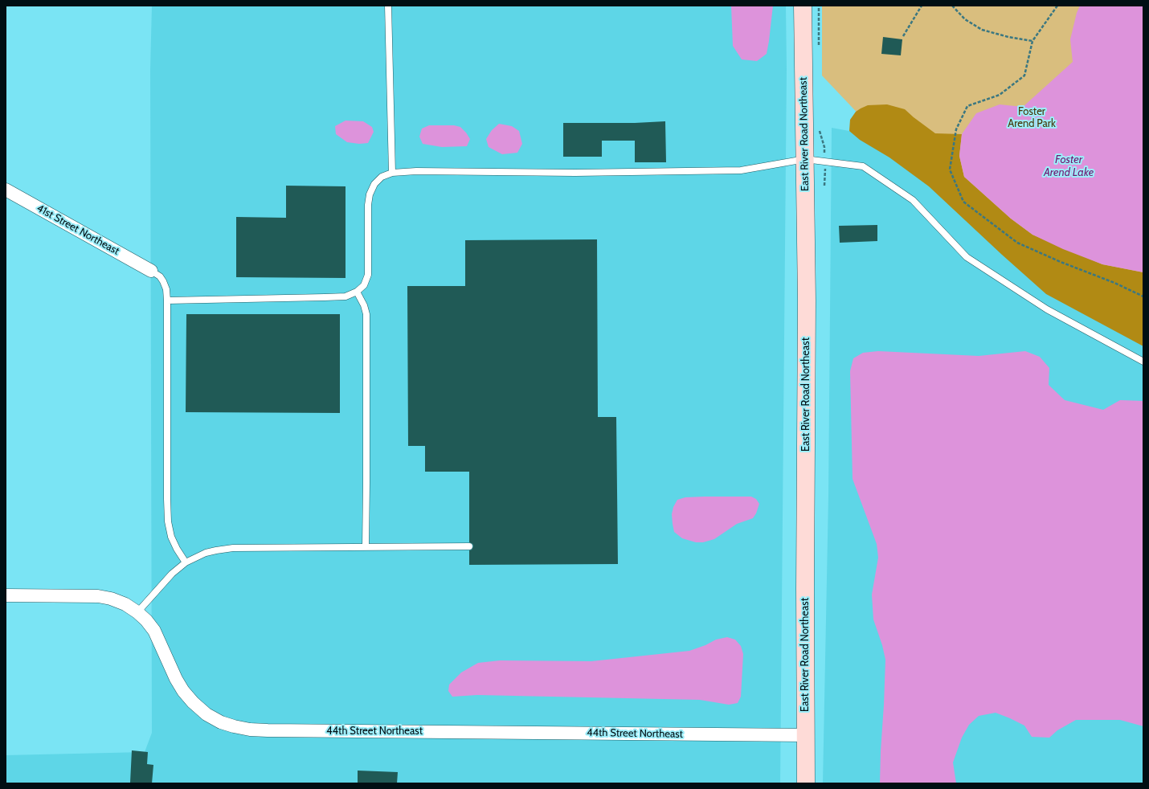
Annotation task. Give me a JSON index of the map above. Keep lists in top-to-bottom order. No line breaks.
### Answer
{"streets":{"street":["East River Road Northeast","41st Street Northeast","44th Street Northeast"]},"crossings":[["East River Road Northeast","44th Street Northeast"]],"water":["Foster Arend Lake"],"parks":["Foster Arend Park"]}
